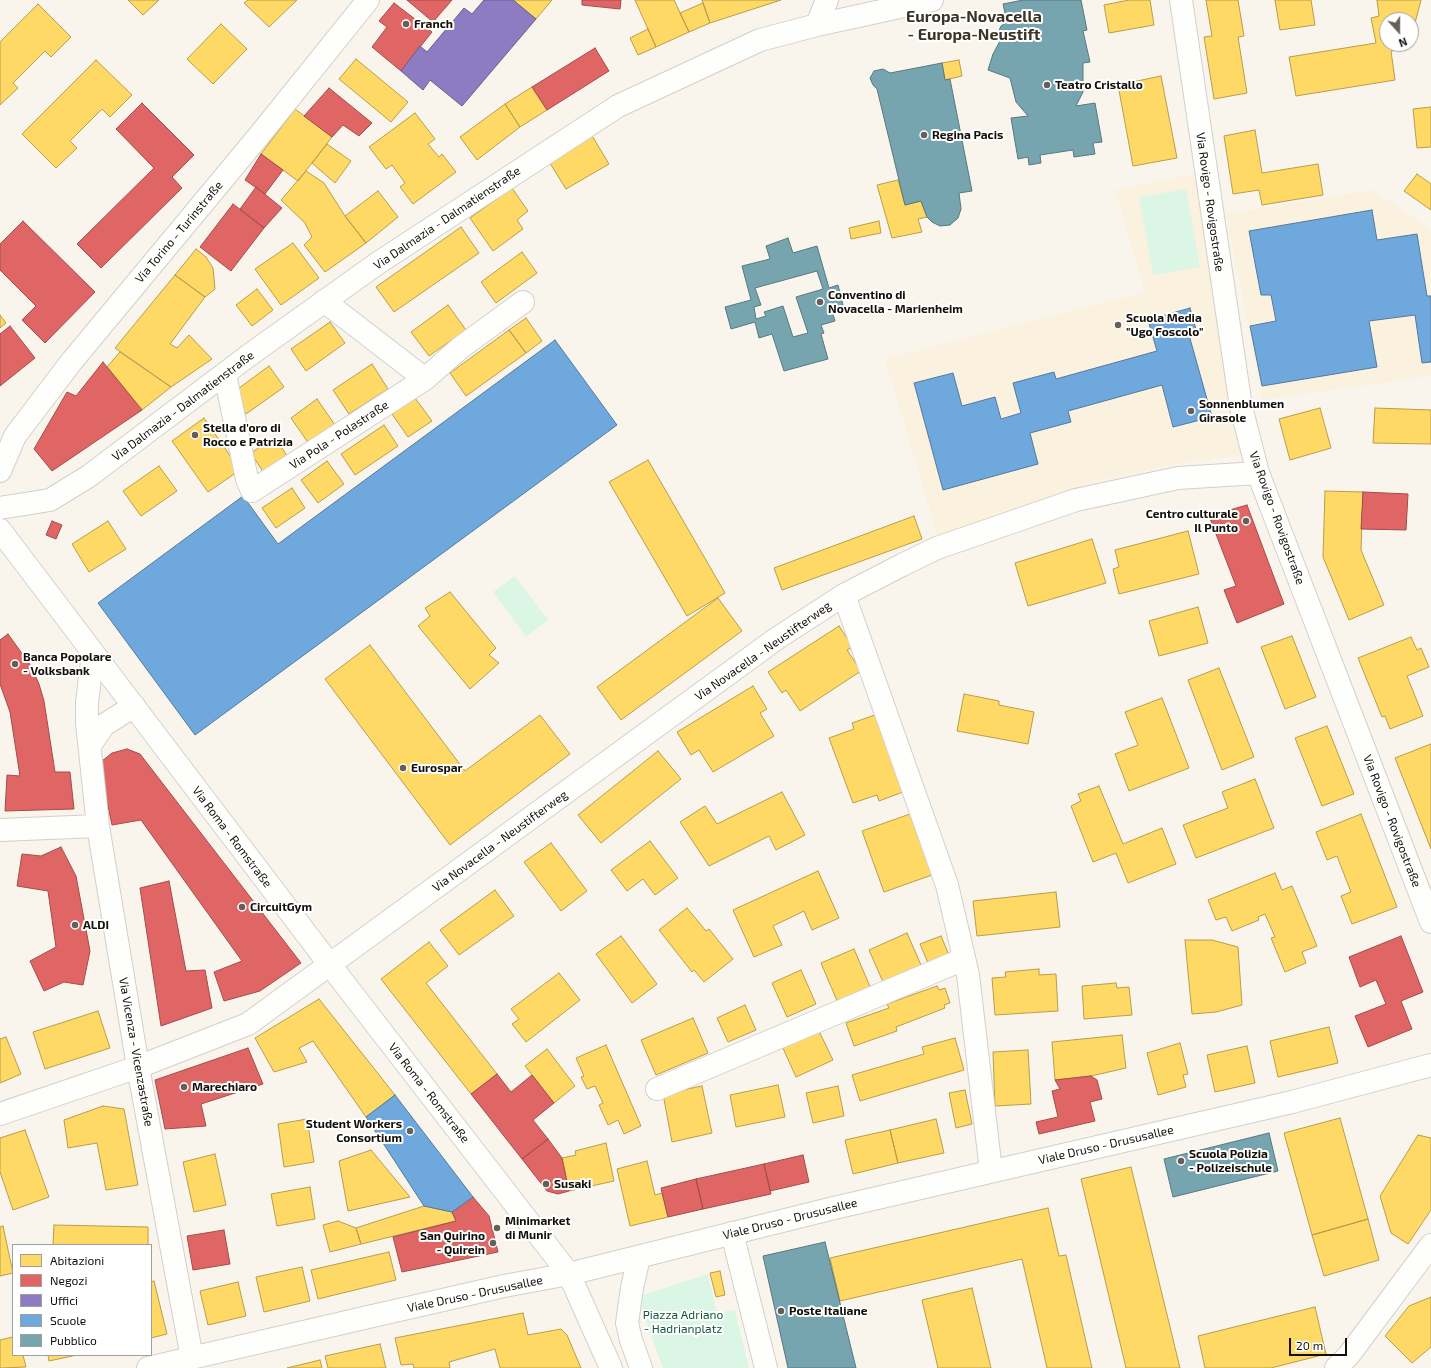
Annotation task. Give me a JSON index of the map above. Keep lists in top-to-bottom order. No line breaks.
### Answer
{"streets":{"street":["Via Rovigo - Rovigostraße","Via Dalmazia - Dalmatienstraße","Via Torino - Turinstraße","Via Pola - Polastraße","Via Novacella - Neustifterweg","Via Roma - Romstraße","Via Vicenza - Vicenzastraße","Viale Druso - Drususallee"]},"crossings":[["Via Rovigo - Rovigostraße","Via Novacella - Neustifterweg"],["Via Dalmazia - Dalmatienstraße","Via Pola - Polastraße"],["Via Novacella - Neustifterweg","Via Roma - Romstraße"],["Via Novacella - Neustifterweg","Via Vicenza - Vicenzastraße"],["Via Roma - Romstraße","Via Vicenza - Vicenzastraße"],["Via Roma - Romstraße","Viale Druso - Drususallee"],["Via Vicenza - Vicenzastraße","Viale Druso - Drususallee"]],"districts":["Europa-Novacella - Europa-Neustift"],"parks":["Piazza Adriano - Hadrianplatz"],"places":["Franch","Teatro Cristallo","Regina Pacis","Conventino di Novacella - Marienheim","Scuola Media \"Ugo Foscolo\"","Sonnenblumen Girasole","Stella d'oro di Rocco e Patrizia","Centro culturale Il Punto","Banca Popolare - Volksbank","Eurospar","CircuitGym","ALDI","Marechiaro","Student Workers Consortium","Scuola Polizia - Polizeischule","Susaki","Minimarket di Munir","San Quirino - Quirein","Poste Italiane"],"legend":["Abitazioni","Negozi","Uffici","Scuole","Pubblico"],"scale_bar":"20 m","north":"bottom"}
